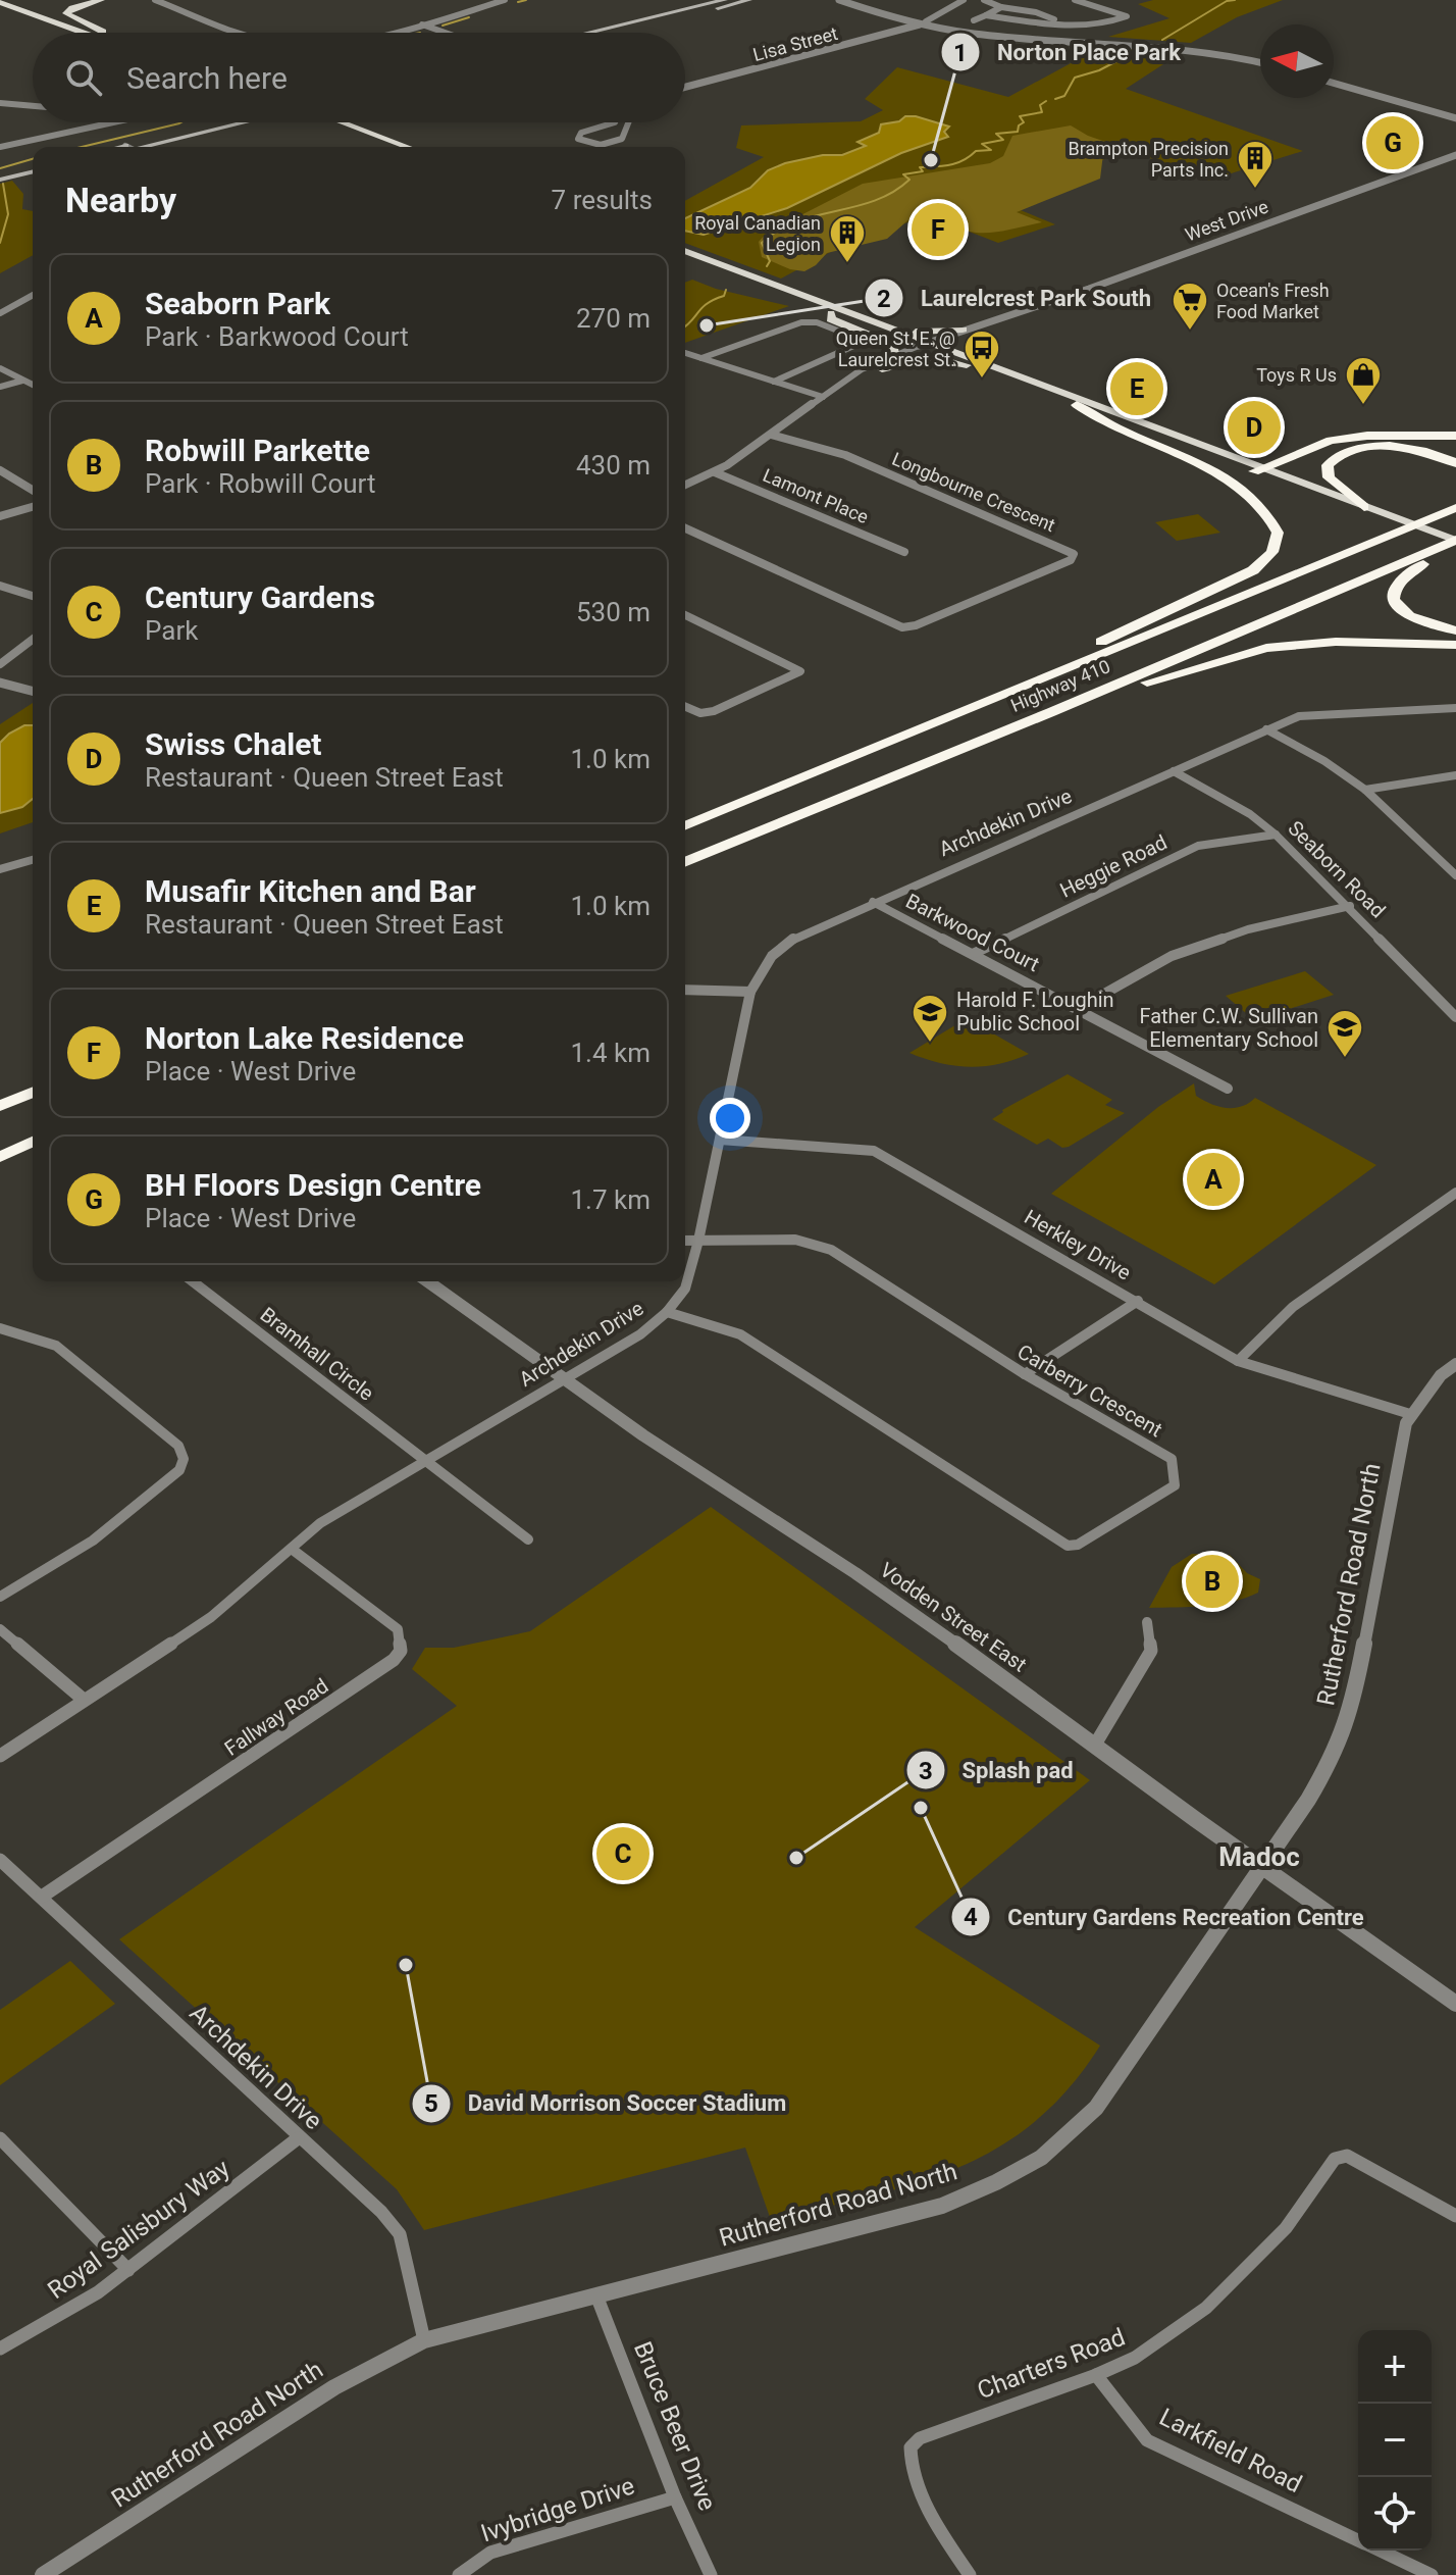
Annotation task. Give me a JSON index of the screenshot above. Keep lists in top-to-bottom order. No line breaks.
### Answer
{"streets":{"highway":["Highway 410"],"street":["Lisa Street","West Drive","Longbourne Crescent","Lamont Place","Archdekin Drive","Heggie Road","Seaborn Road","Barkwood Court","Herkley Drive","Bramhall Circle","Carberry Crescent","Rutherford Road North","Vodden Street East","Fallway Road","Royal Salisbury Way","Charters Road","Bruce Beer Drive","Larkfield Road","Ivybridge Drive"]},"crossings":[["Archdekin Drive","Seaborn Road"],["Archdekin Drive","Barkwood Court"],["Archdekin Drive","Herkley Drive"],["Archdekin Drive","Bramhall Circle"],["Archdekin Drive","Carberry Crescent"],["Archdekin Drive","Rutherford Road North"],["Archdekin Drive","Vodden Street East"],["Archdekin Drive","Fallway Road"],["Archdekin Drive","Royal Salisbury Way"],["Heggie Road","Seaborn Road"],["Heggie Road","Barkwood Court"],["Herkley Drive","Rutherford Road North"],["Rutherford Road North","Vodden Street East"],["Rutherford Road North","Bruce Beer Drive"],["Charters Road","Larkfield Road"],["Bruce Beer Drive","Ivybridge Drive"]],"districts":["Madoc"],"places":{"other":["Norton Place Park","Laurelcrest Park South","Century Gardens Recreation Centre","Splash pad","David Morrison Soccer Stadium"],"building":["Brampton Precision Parts Inc.","Royal Canadian Legion"],"supermarket":["Ocean's Fresh Food Market"],"bus stop":["Queen St. E. @ Laurelcrest St."],"shop":["Toys R Us"],"school or university":["Harold F. Loughin Public School","Father C.W. Sullivan Elementary School"]},"north":"left","page":{"search":"Search here","pins":["G","F","E","D","A","B","C"],"heading":["Nearby","7 results"],"list":[{"mark":"A","name":"Seaborn Park","note":"Park · Barkwood Court","value":"270 m"},{"mark":"B","name":"Robwill Parkette","note":"Park · Robwill Court","value":"430 m"},{"mark":"C","name":"Century Gardens","note":"Park","value":"530 m"},{"mark":"D","name":"Swiss Chalet","note":"Restaurant · Queen Street East","value":"1.0 km"},{"mark":"E","name":"Musafir Kitchen and Bar","note":"Restaurant · Queen Street East","value":"1.0 km"},{"mark":"F","name":"Norton Lake Residence","note":"Place · West Drive","value":"1.4 km"},{"mark":"G","name":"BH Floors Design Centre","note":"Place · West Drive","value":"1.7 km"}],"map_buttons":["+","−"]}}
